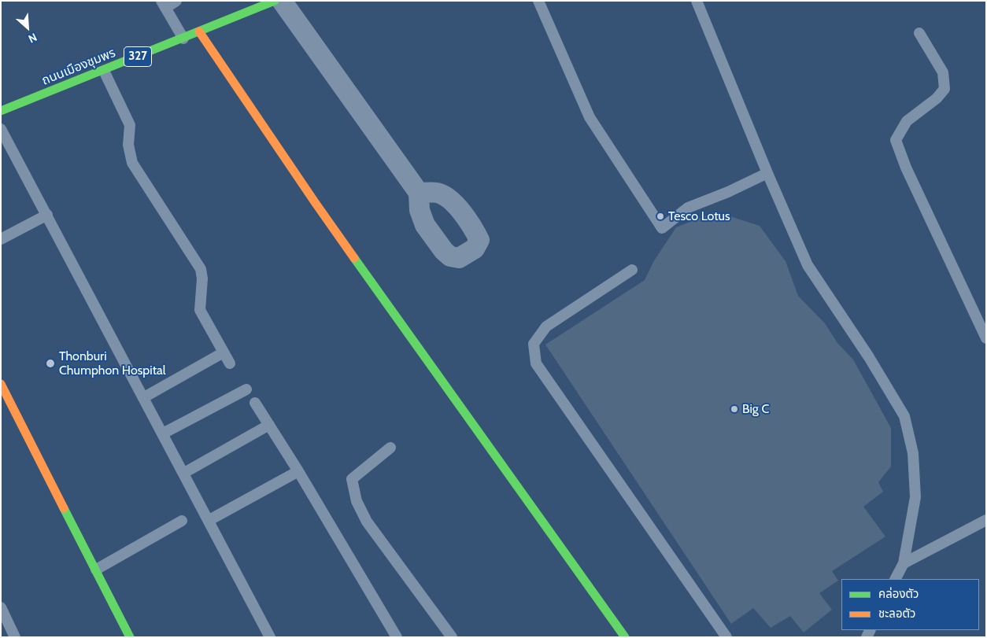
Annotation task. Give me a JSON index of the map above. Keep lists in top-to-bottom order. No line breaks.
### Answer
{"streets":{"street":["327","ถนนเมืองชุมพร"]},"places":["Tesco Lotus","Thonburi Chumphon Hospital","Big C"],"legend":["คล่องตัว","ชะลอตัว"],"north":"bottom right"}
